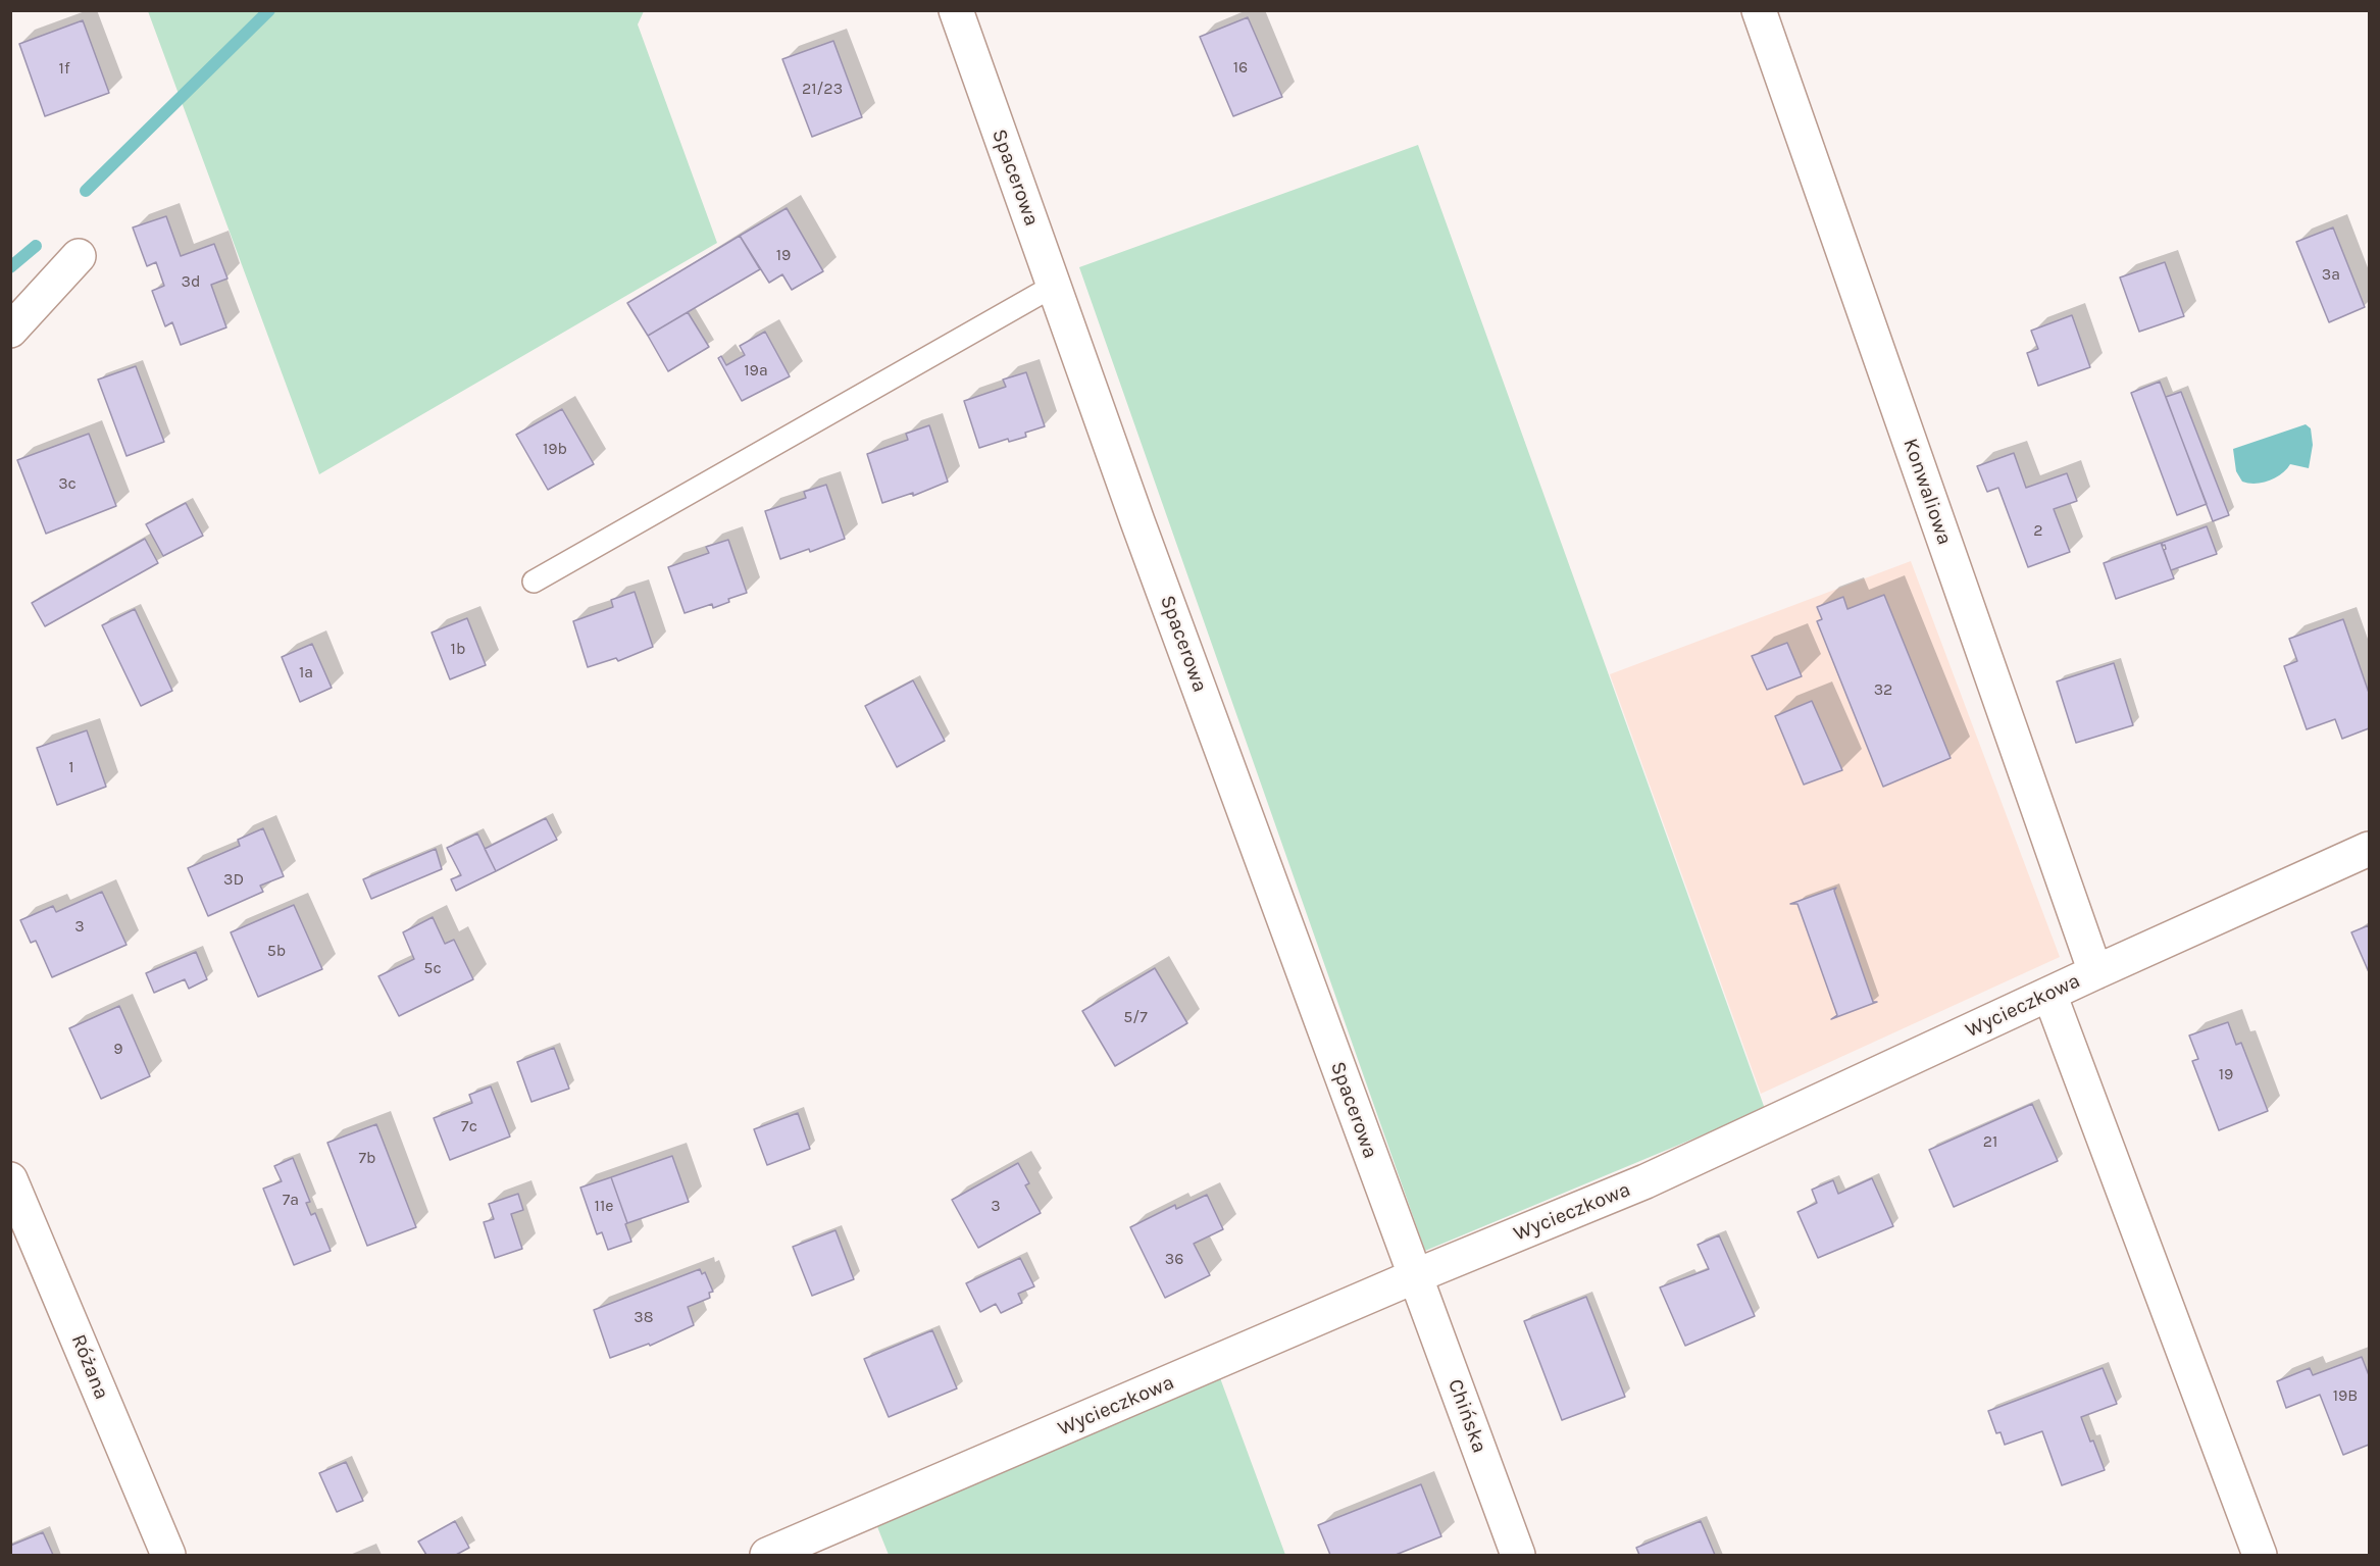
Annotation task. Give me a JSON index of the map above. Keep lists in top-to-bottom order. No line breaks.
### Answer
{"streets":{"street":["Spacerowa","Konwaliowa","Wycieczkowa","Różana","Chińska"]},"crossings":[["Spacerowa","Wycieczkowa"],["Spacerowa","Chińska"],["Konwaliowa","Wycieczkowa"],["Wycieczkowa","Chińska"]],"house_numbers":["16","1f","21/23","19","3a","3d","19a","19b","3c","2","1b","1a","32","1","3D","3","5b","5c","5/7","9","19","7c","21","7b","7a","11e","3","36","38","19B"]}
